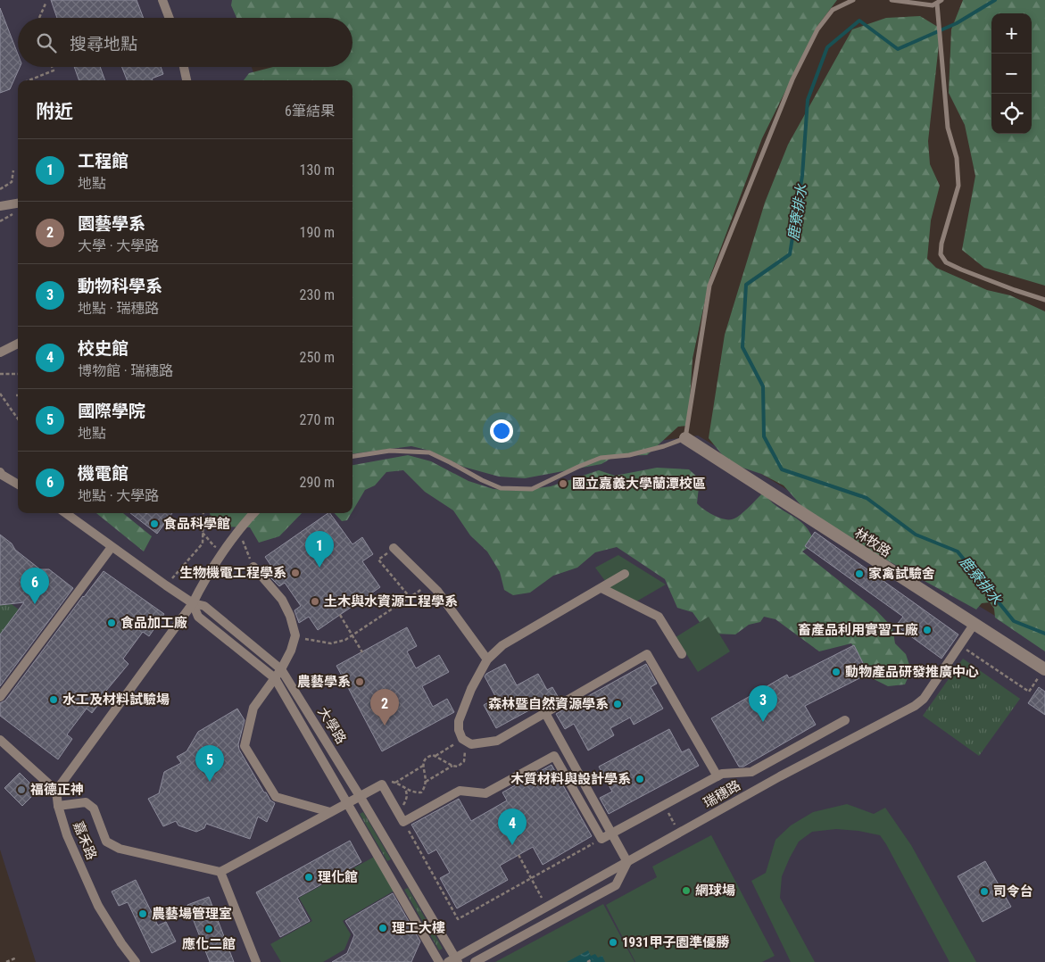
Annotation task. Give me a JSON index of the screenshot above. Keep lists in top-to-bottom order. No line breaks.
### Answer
{"streets":{"street":["林牧路","大學路","瑞穗路","嘉禾路"]},"crossings":[["林牧路","瑞穗路"],["大學路","瑞穗路"]],"water":["鹿寮排水"],"places":["國立嘉義大學蘭潭校區","食品科學館","生物機電工程學系","家禽試驗舍","土木與水資源工程學系","食品加工廠","畜產品利用實習工廠","動物產品研發推廣中心","農藝學系","水工及材料試驗場","森林暨自然資源學系","木質材料與設計學系","福德正神","理化館","網球場","司令台","農藝場管理室","理工大樓","應化二館","1931甲子園準優勝"],"page":{"map_buttons":["+","−"],"search":"搜尋地點","heading":["附近","6筆結果"],"list":[{"mark":"1","name":"工程館","note":"地點","value":"130 m"},{"mark":"2","name":"園藝學系","note":"大學 · 大學路","value":"190 m"},{"mark":"3","name":"動物科學系","note":"地點 · 瑞穗路","value":"230 m"},{"mark":"4","name":"校史館","note":"博物館 · 瑞穗路","value":"250 m"},{"mark":"5","name":"國際學院","note":"地點","value":"270 m"},{"mark":"6","name":"機電館","note":"地點 · 大學路","value":"290 m"}],"pins":["1","6","3","2","5","4"]}}
